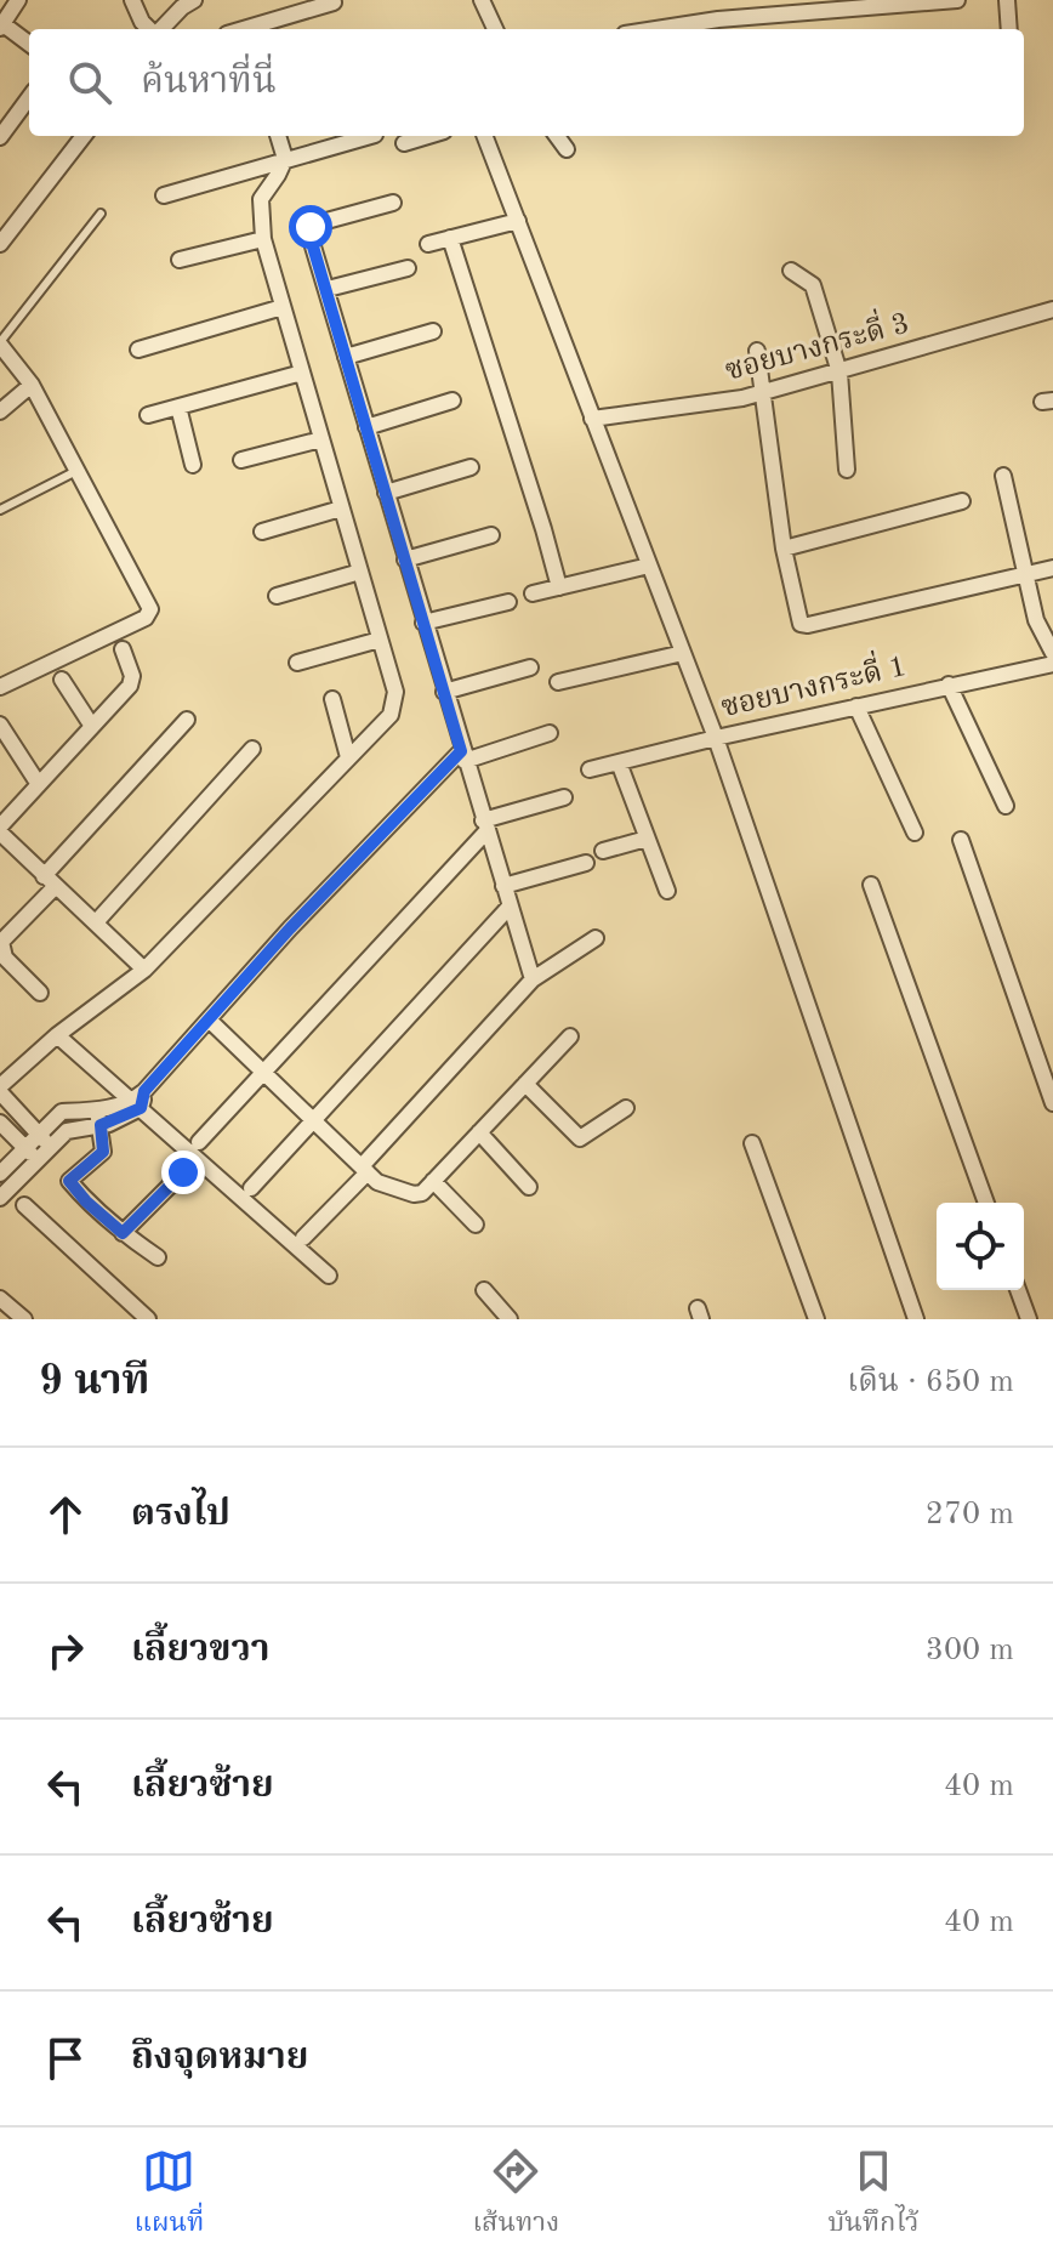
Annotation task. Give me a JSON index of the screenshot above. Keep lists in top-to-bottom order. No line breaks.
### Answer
{"streets":{"street":["ซอยบางกระดี่ 3","ซอยบางกระดี่ 1"]},"page":{"search":"ค้นหาที่นี่","heading":["9 นาที","เดิน · 650 m"],"list":[["ตรงไป","270 m"],["เลี้ยวขวา","300 m"],["เลี้ยวซ้าย","40 m"],["เลี้ยวซ้าย","40 m"],"ถึงจุดหมาย"],"nav":["แผนที่","เส้นทาง","บันทึกไว้"]}}
